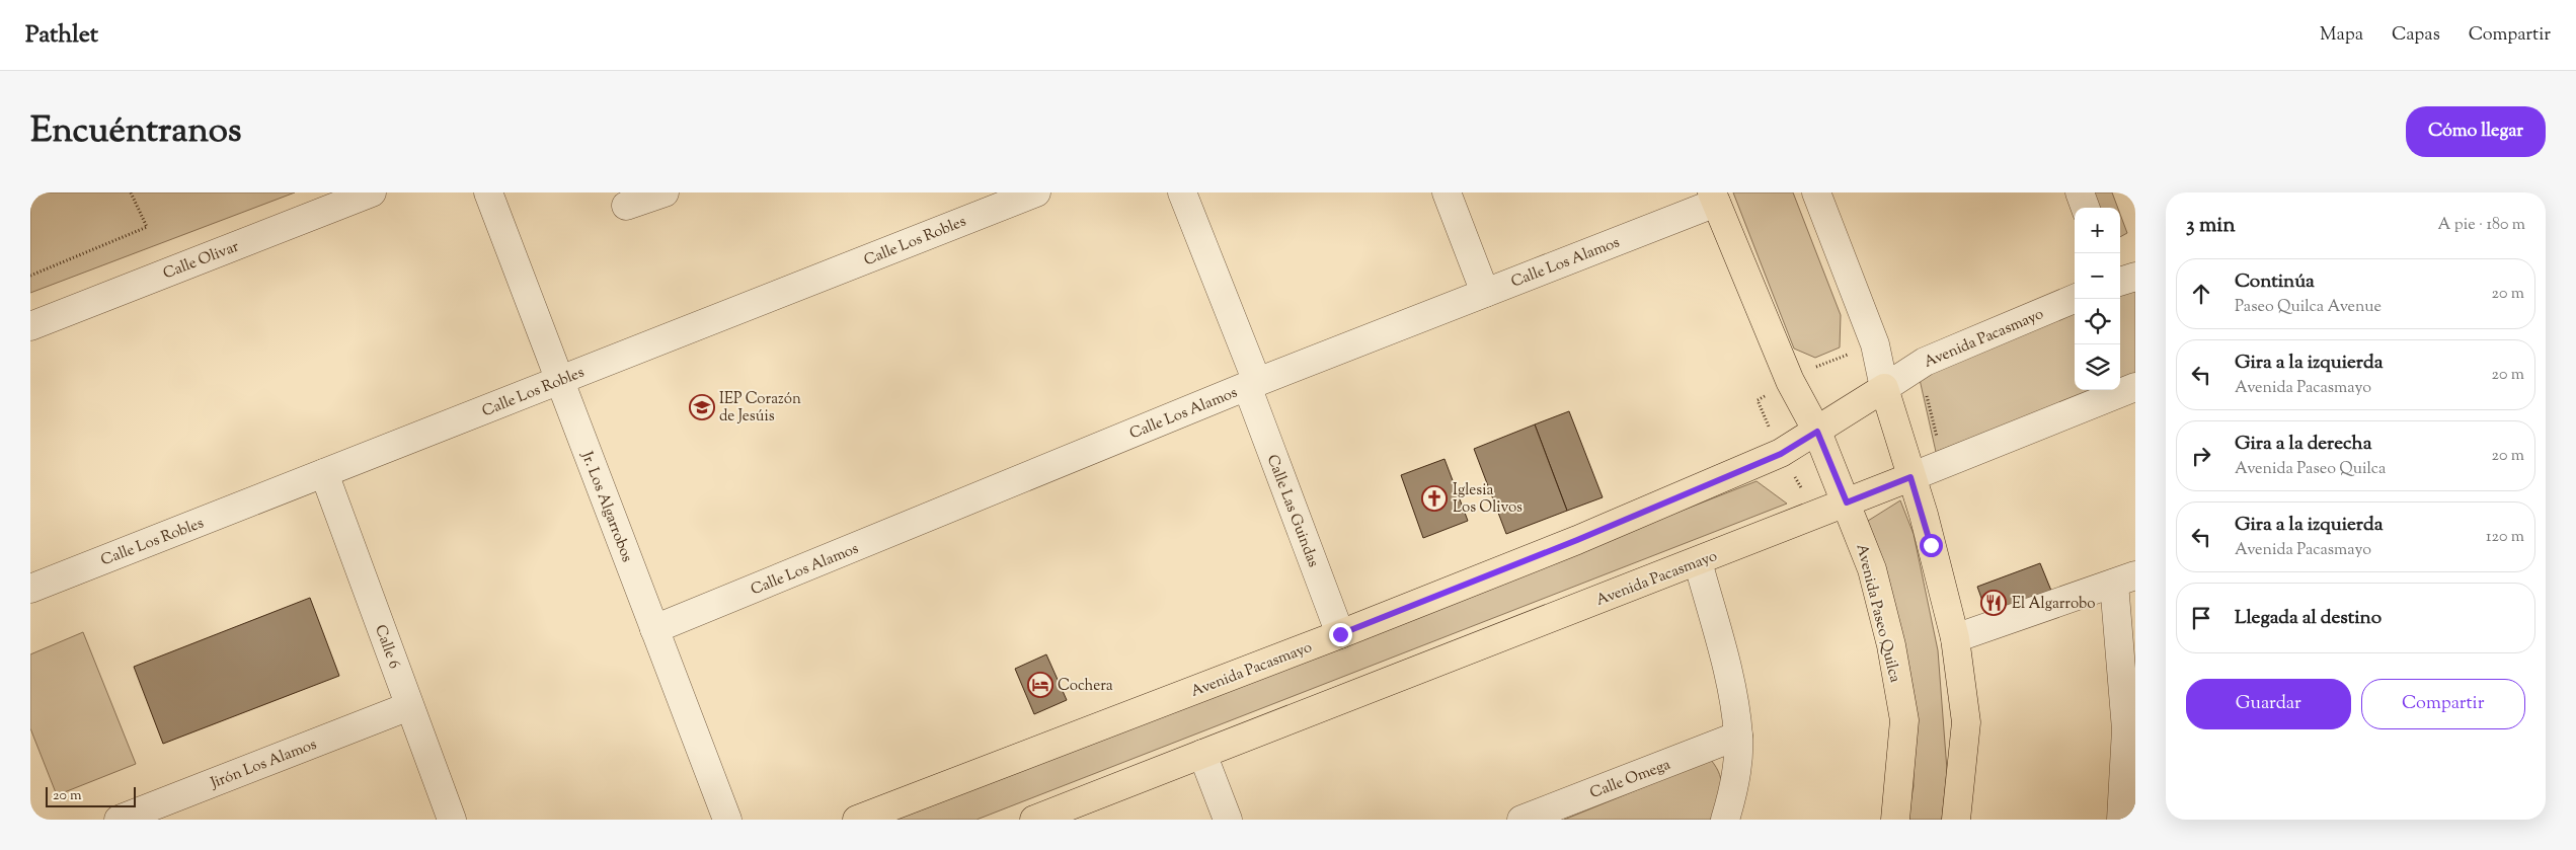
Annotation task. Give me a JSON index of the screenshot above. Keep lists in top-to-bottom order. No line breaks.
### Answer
{"streets":{"main road":["Avenida Pacasmayo","Avenida Paseo Quilca"],"street":["Calle Los Robles","Calle Olivar","Calle Los Alamos","Jr. Los Algarrobos","Calle Las Guindas","Calle 6","Jirón Los Alamos","Calle Omega"]},"crossings":[["Calle Los Robles","Jr. Los Algarrobos"],["Calle Los Robles","Calle 6"],["Calle Los Alamos","Jr. Los Algarrobos"],["Calle Los Alamos","Calle Las Guindas"],["Calle Los Alamos","Avenida Paseo Quilca"],["Avenida Pacasmayo","Calle Las Guindas"],["Avenida Pacasmayo","Avenida Paseo Quilca"],["Calle 6","Jirón Los Alamos"]],"places":{"school or university":["IEP Corazón de Jesúis"],"church":["Iglesia Los Olivos"],"restaurant":["El Algarrobo"],"hotel":["Cochera"]},"scale_bar":"20 m","page":{"header":"Pathlet","nav":["Mapa","Capas","Compartir"],"title":"Encuéntranos","buttons":["Cómo llegar",["Guardar","Compartir"]],"heading":["3 min","A pie · 180 m"],"map_buttons":["+","−"],"list":[["Continúa","Paseo Quilca Avenue","20 m"],["Gira a la izquierda","Avenida Pacasmayo","20 m"],["Gira a la derecha","Avenida Paseo Quilca","20 m"],["Gira a la izquierda","Avenida Pacasmayo","120 m"],"Llegada al destino"],"scale":"20 m"}}
